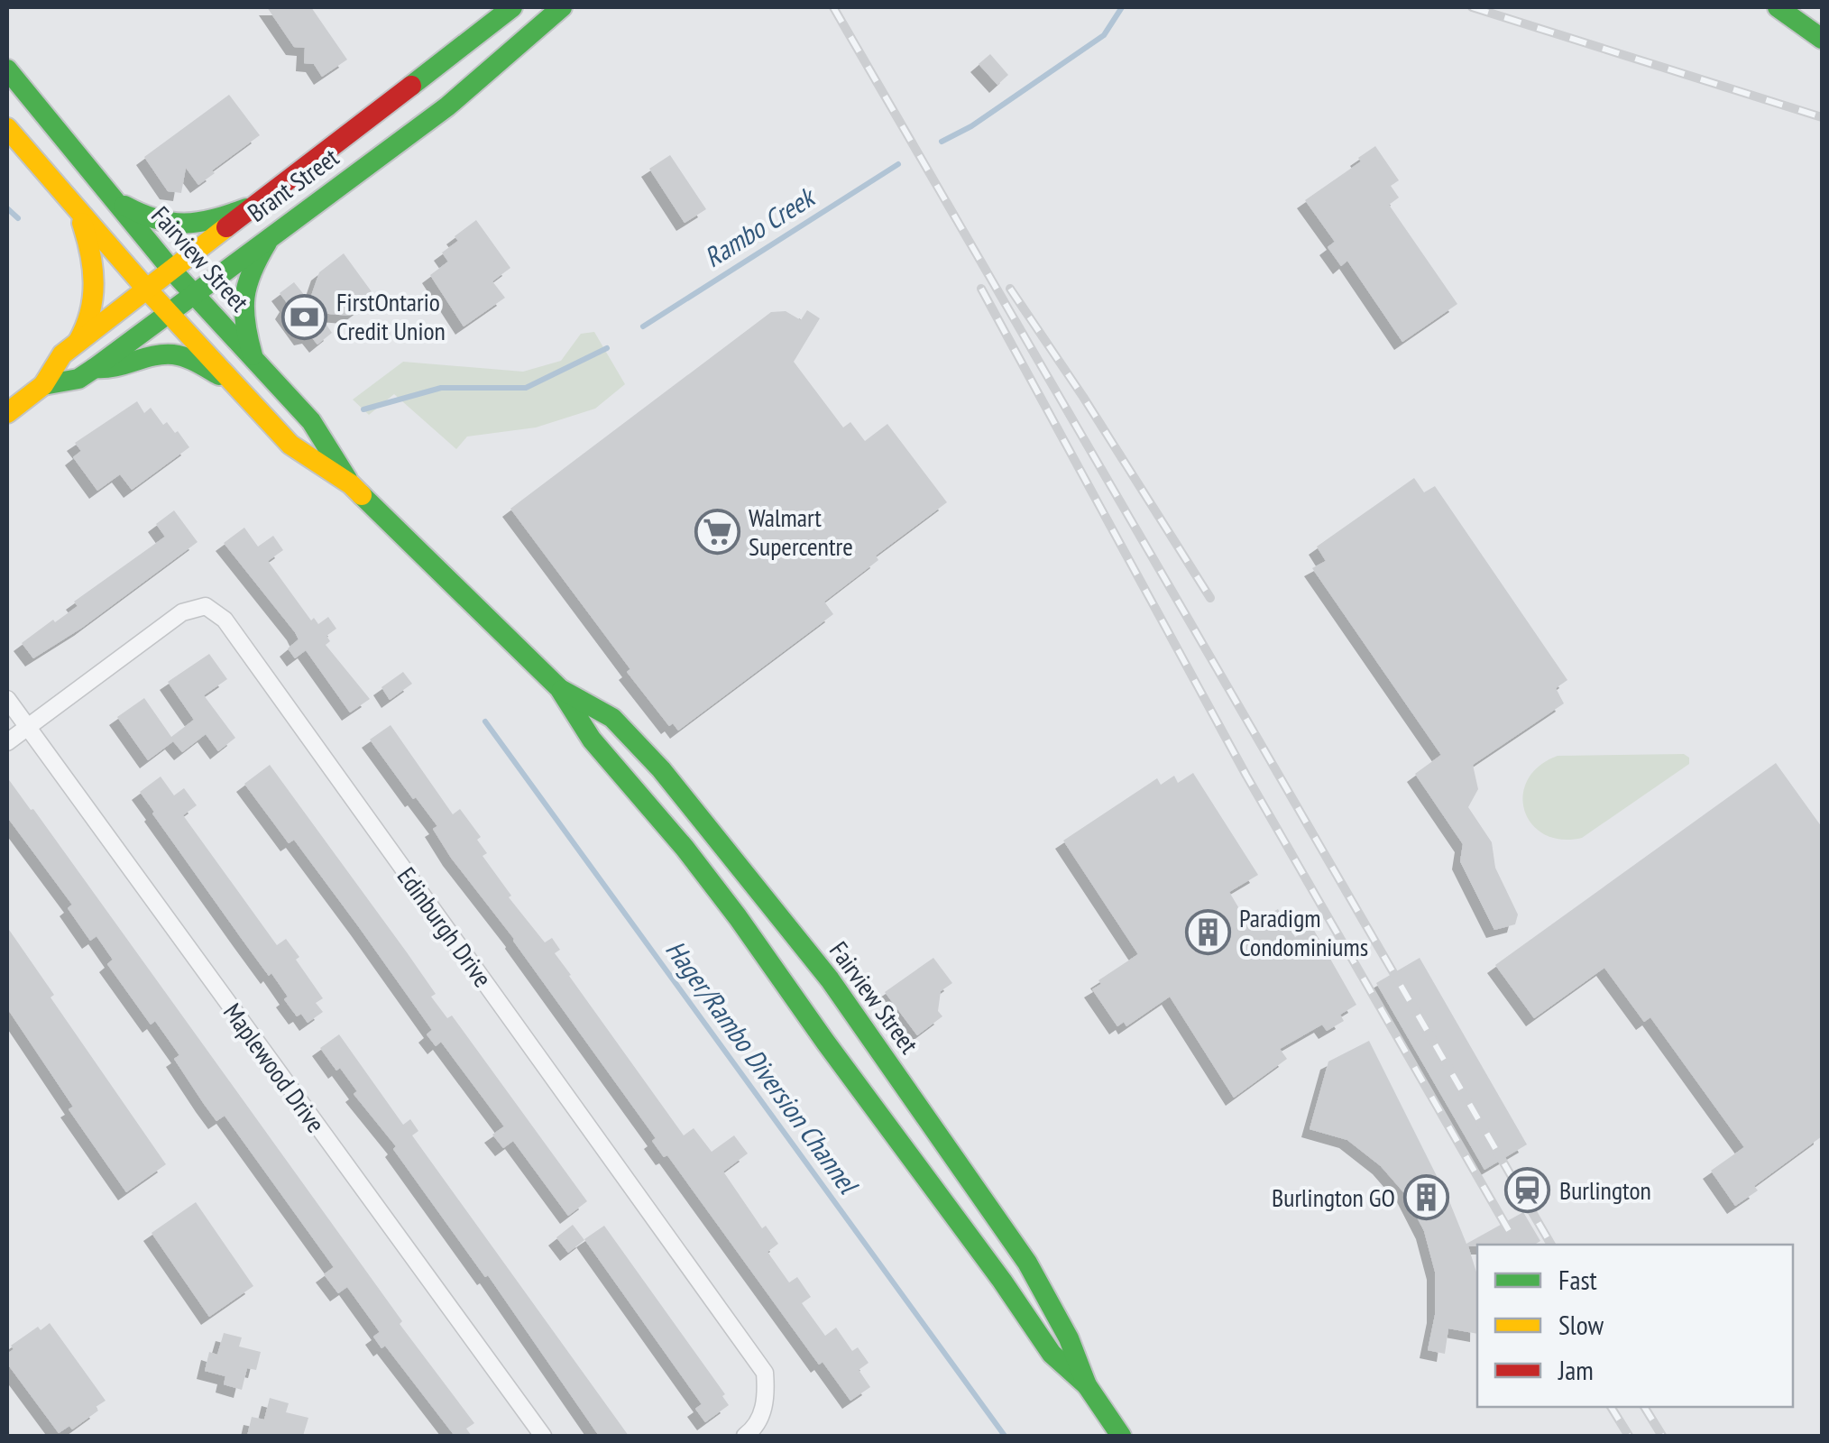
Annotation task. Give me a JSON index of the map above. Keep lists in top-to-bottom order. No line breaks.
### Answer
{"streets":{"main road":["Brant Street","Fairview Street"],"street":["Edinburgh Drive","Maplewood Drive"]},"crossings":[["Brant Street","Fairview Street"],["Edinburgh Drive","Maplewood Drive"]],"water":["Rambo Creek","Hager/Rambo Diversion Channel"],"places":{"bank":["FirstOntario Credit Union"],"supermarket":["Walmart Supercentre"],"building":["Paradigm Condominiums","Burlington GO"],"station":["Burlington"]},"legend":["Fast","Slow","Jam"]}
